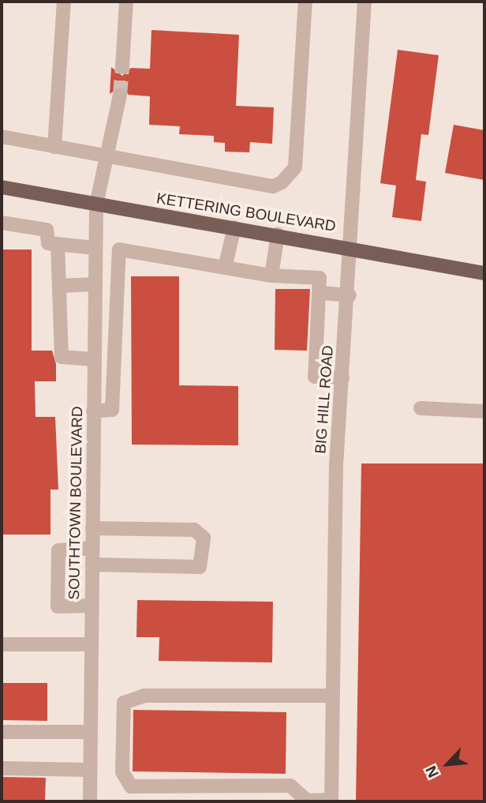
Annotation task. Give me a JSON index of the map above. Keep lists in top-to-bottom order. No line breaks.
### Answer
{"streets":{"main road":["KETTERING BOULEVARD"],"street":["BIG HILL ROAD","SOUTHTOWN BOULEVARD"]},"crossings":[["KETTERING BOULEVARD","BIG HILL ROAD"],["KETTERING BOULEVARD","SOUTHTOWN BOULEVARD"]],"north":"bottom left"}
